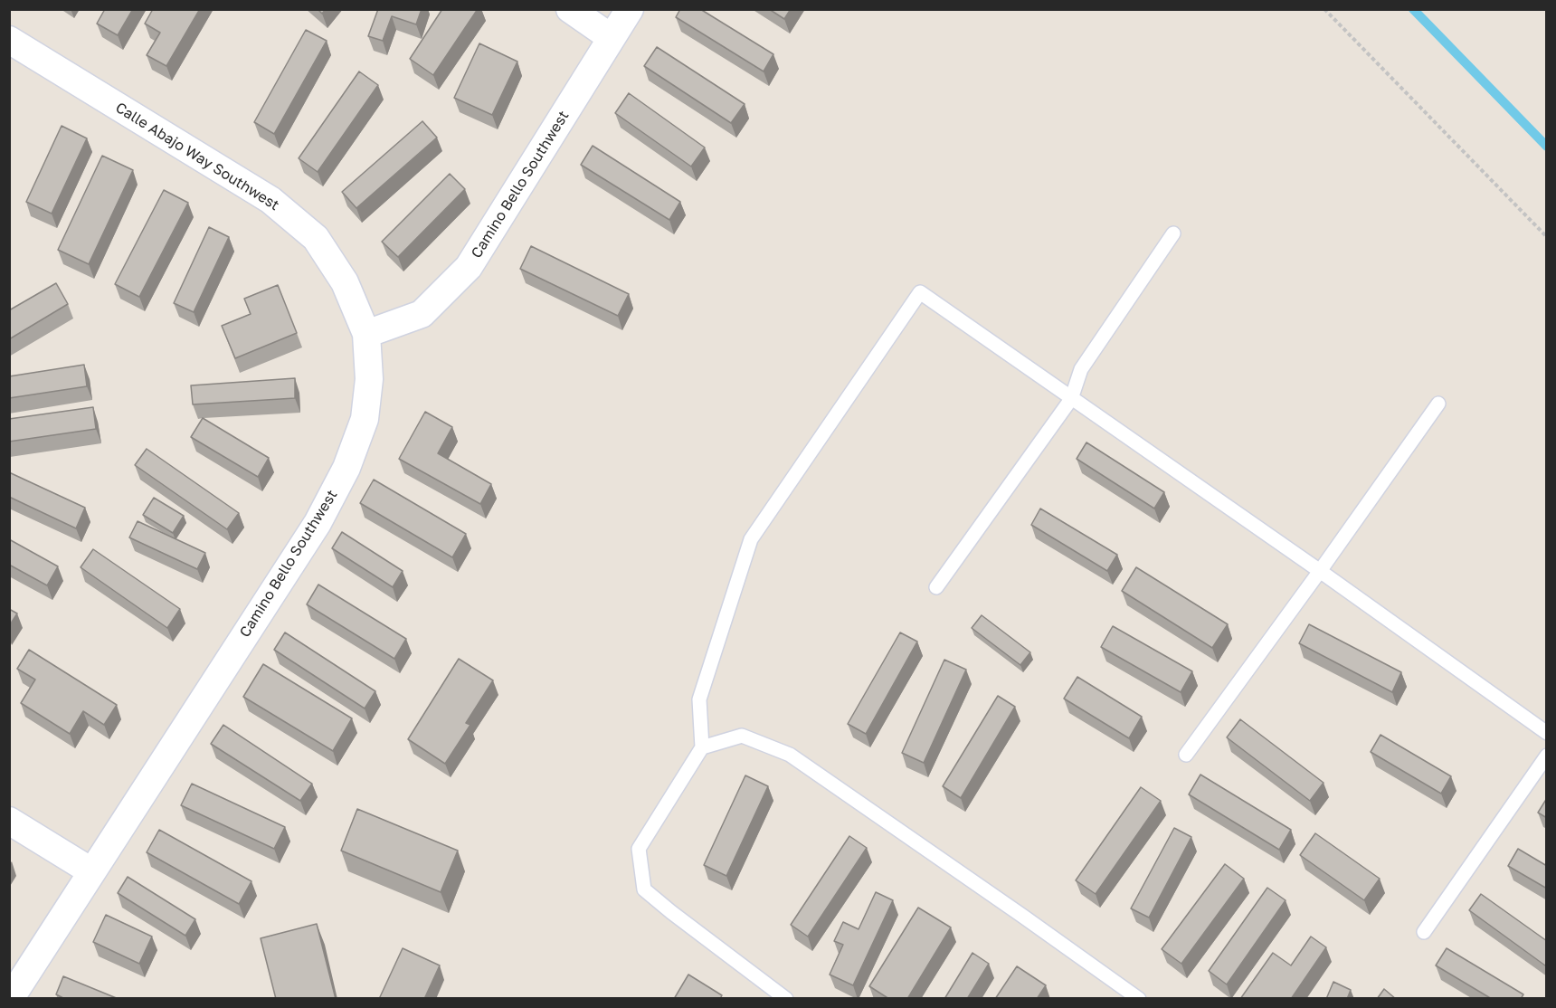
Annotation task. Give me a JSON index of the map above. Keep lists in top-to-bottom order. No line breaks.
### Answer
{"streets":{"street":["Calle Abajo Way Southwest","Camino Bello Southwest"]},"crossings":[["Calle Abajo Way Southwest","Camino Bello Southwest"]]}
